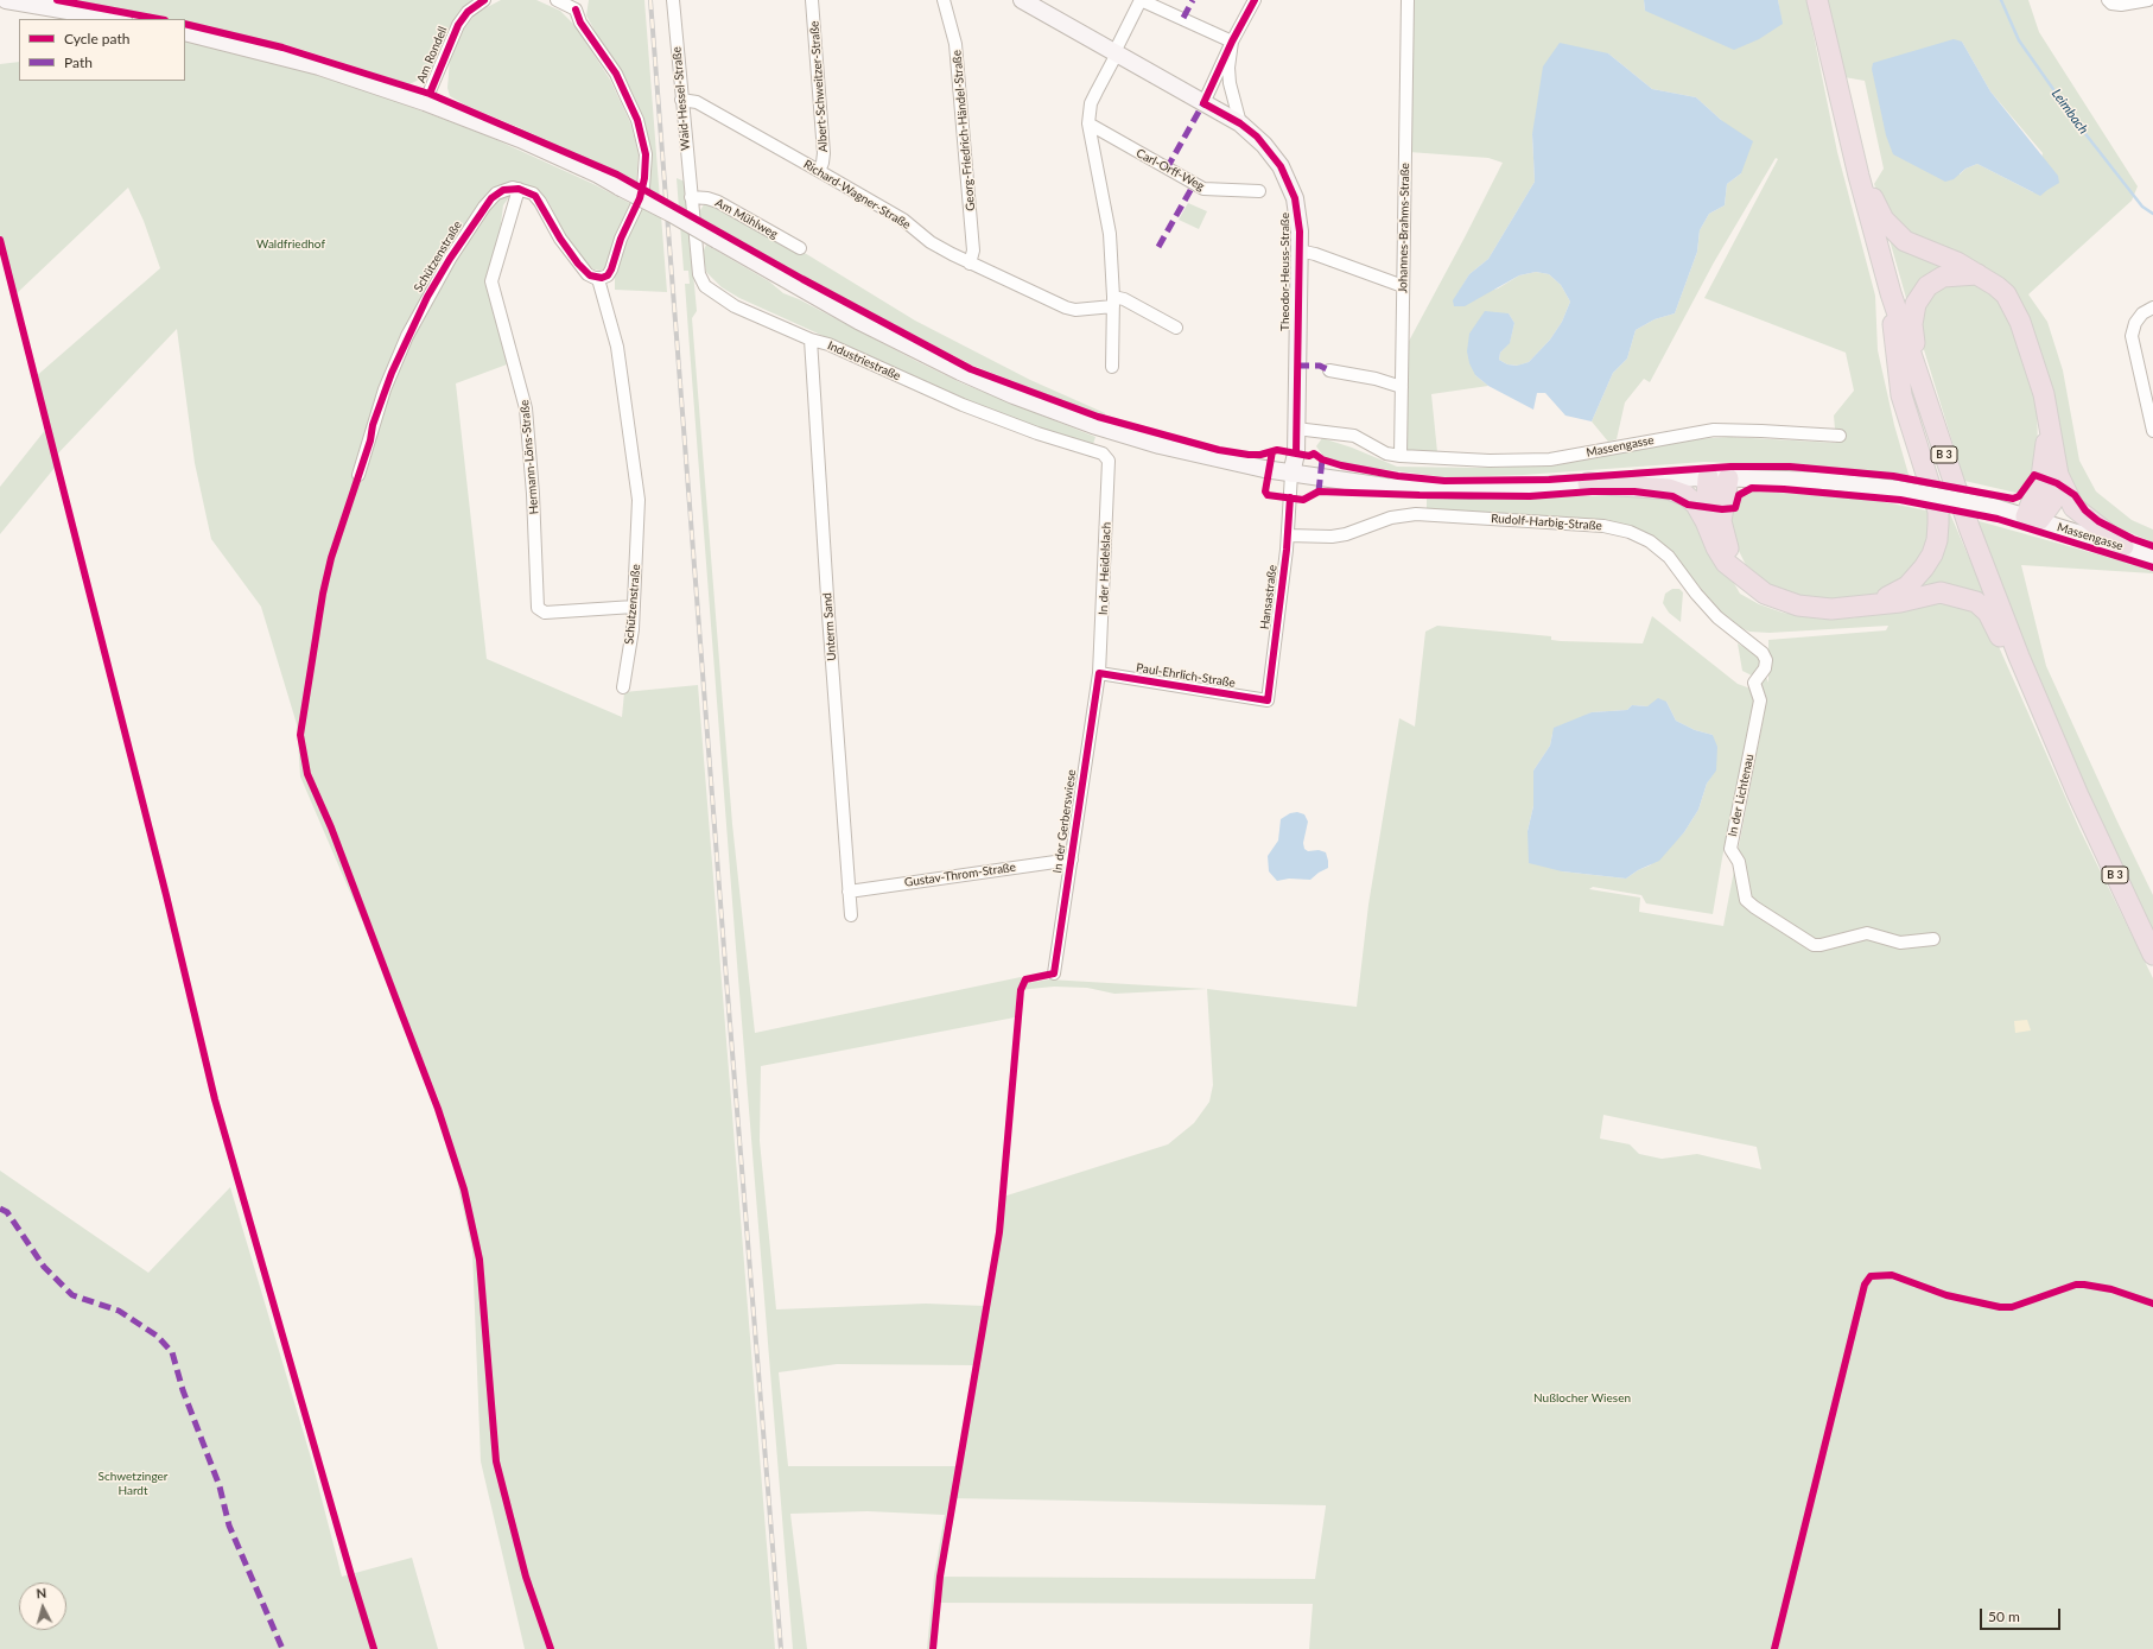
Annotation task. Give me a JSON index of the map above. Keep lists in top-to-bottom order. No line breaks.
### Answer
{"streets":{"highway":["B 3"],"main road":["Theodor-Heuss-Straße","Massengasse"],"street":["Am Rondell","Albert-Schweitzer-Straße","Waid-Hessel-Straße","Georg-Friedrich-Händel-Straße","Carl-Orff-Weg","Richard-Wagner-Straße","Am Mühlweg","Johannes-Brahms-Straße","Schützenstraße","Industriestraße","Hermann-Löns-Straße","Rudolf-Harbig-Straße","In der Heidelslach","Hansastraße","Unterm Sand","Paul-Ehrlich-Straße","In der Lichtenau","In der Gerberswiese","Gustav-Throm-Straße"]},"crossings":[["Albert-Schweitzer-Straße","Richard-Wagner-Straße"],["Waid-Hessel-Straße","Richard-Wagner-Straße"],["Waid-Hessel-Straße","Am Mühlweg"],["Waid-Hessel-Straße","Industriestraße"],["Georg-Friedrich-Händel-Straße","Richard-Wagner-Straße"],["Am Mühlweg","Industriestraße"],["Johannes-Brahms-Straße","Massengasse"],["Schützenstraße","Hermann-Löns-Straße"],["Theodor-Heuss-Straße","Massengasse"],["Theodor-Heuss-Straße","Hansastraße"],["Industriestraße","In der Heidelslach"],["Industriestraße","Unterm Sand"],["Rudolf-Harbig-Straße","Hansastraße"],["Rudolf-Harbig-Straße","In der Lichtenau"],["In der Heidelslach","Paul-Ehrlich-Straße"],["In der Heidelslach","In der Gerberswiese"],["Hansastraße","Paul-Ehrlich-Straße"],["Unterm Sand","Gustav-Throm-Straße"],["Paul-Ehrlich-Straße","In der Gerberswiese"],["In der Gerberswiese","Gustav-Throm-Straße"]],"water":["Leimbach"],"parks":["Waldfriedhof","Nußlocher Wiesen","Schwetzinger Hardt"],"legend":["Cycle path","Path"],"scale_bar":"50 m","north":"top"}
